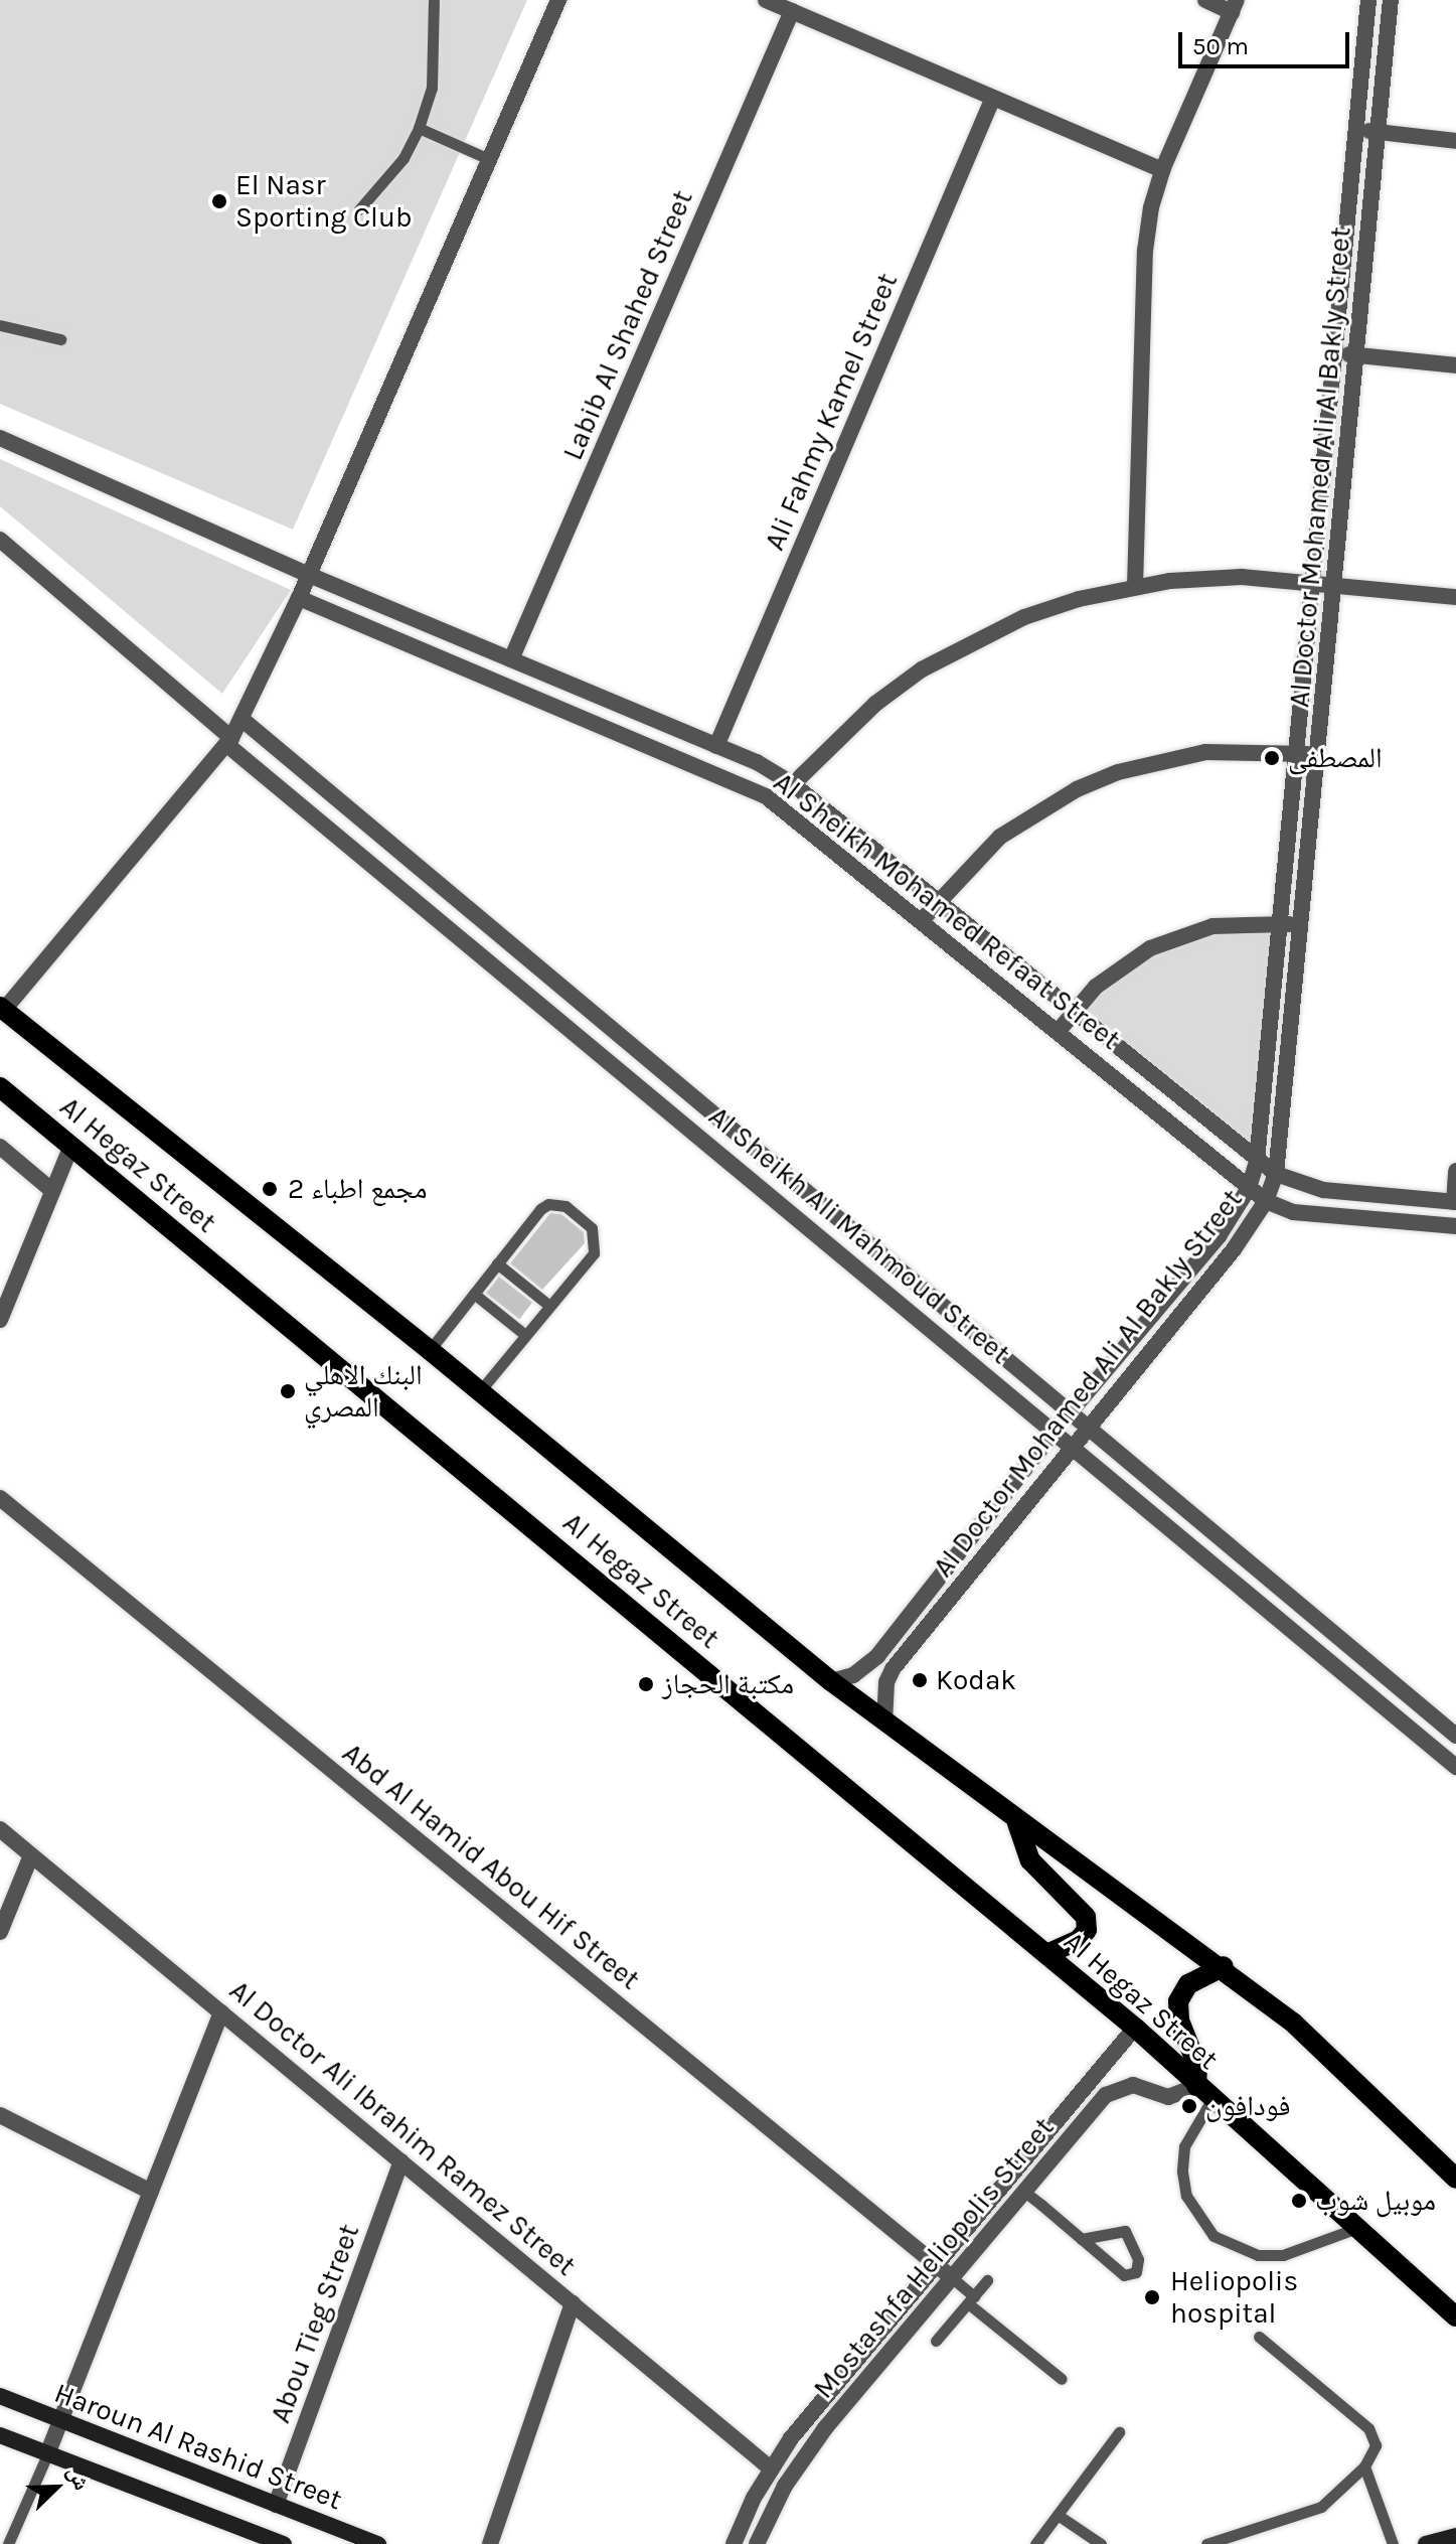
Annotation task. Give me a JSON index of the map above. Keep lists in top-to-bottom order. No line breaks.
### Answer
{"streets":{"main road":["Al Hegaz Street"],"street":["Labib Al Shahed Street","Ali Fahmy Kamel Street","Al Doctor Mohamed Ali Al Bakly Street","Al Sheikh Mohamed Refaat Street","Al Sheikh Ali Mahmoud Street","Abd Al Hamid Abou Hif Street","Al Doctor Ali Ibrahim Ramez Street","Mostashfa Heliopolis Street","Abou Tieg Street","Haroun Al Rashid Street"]},"crossings":[["Labib Al Shahed Street","Al Sheikh Mohamed Refaat Street"],["Ali Fahmy Kamel Street","Al Sheikh Mohamed Refaat Street"],["Al Doctor Mohamed Ali Al Bakly Street","Al Sheikh Mohamed Refaat Street"],["Al Doctor Mohamed Ali Al Bakly Street","Al Hegaz Street"],["Al Doctor Mohamed Ali Al Bakly Street","Al Sheikh Ali Mahmoud Street"],["Al Hegaz Street","Mostashfa Heliopolis Street"],["Abd Al Hamid Abou Hif Street","Mostashfa Heliopolis Street"],["Al Doctor Ali Ibrahim Ramez Street","Mostashfa Heliopolis Street"],["Al Doctor Ali Ibrahim Ramez Street","Abou Tieg Street"],["Abou Tieg Street","Haroun Al Rashid Street"]],"places":["El Nasr Sporting Club","المصطفى","مجمع اطباء 2","البنك الاهلي المصري","Kodak","مكتبة الحجاز","فودافون","موبيل شوب","Heliopolis hospital"],"scale_bar":"50 m","north":"top right"}
